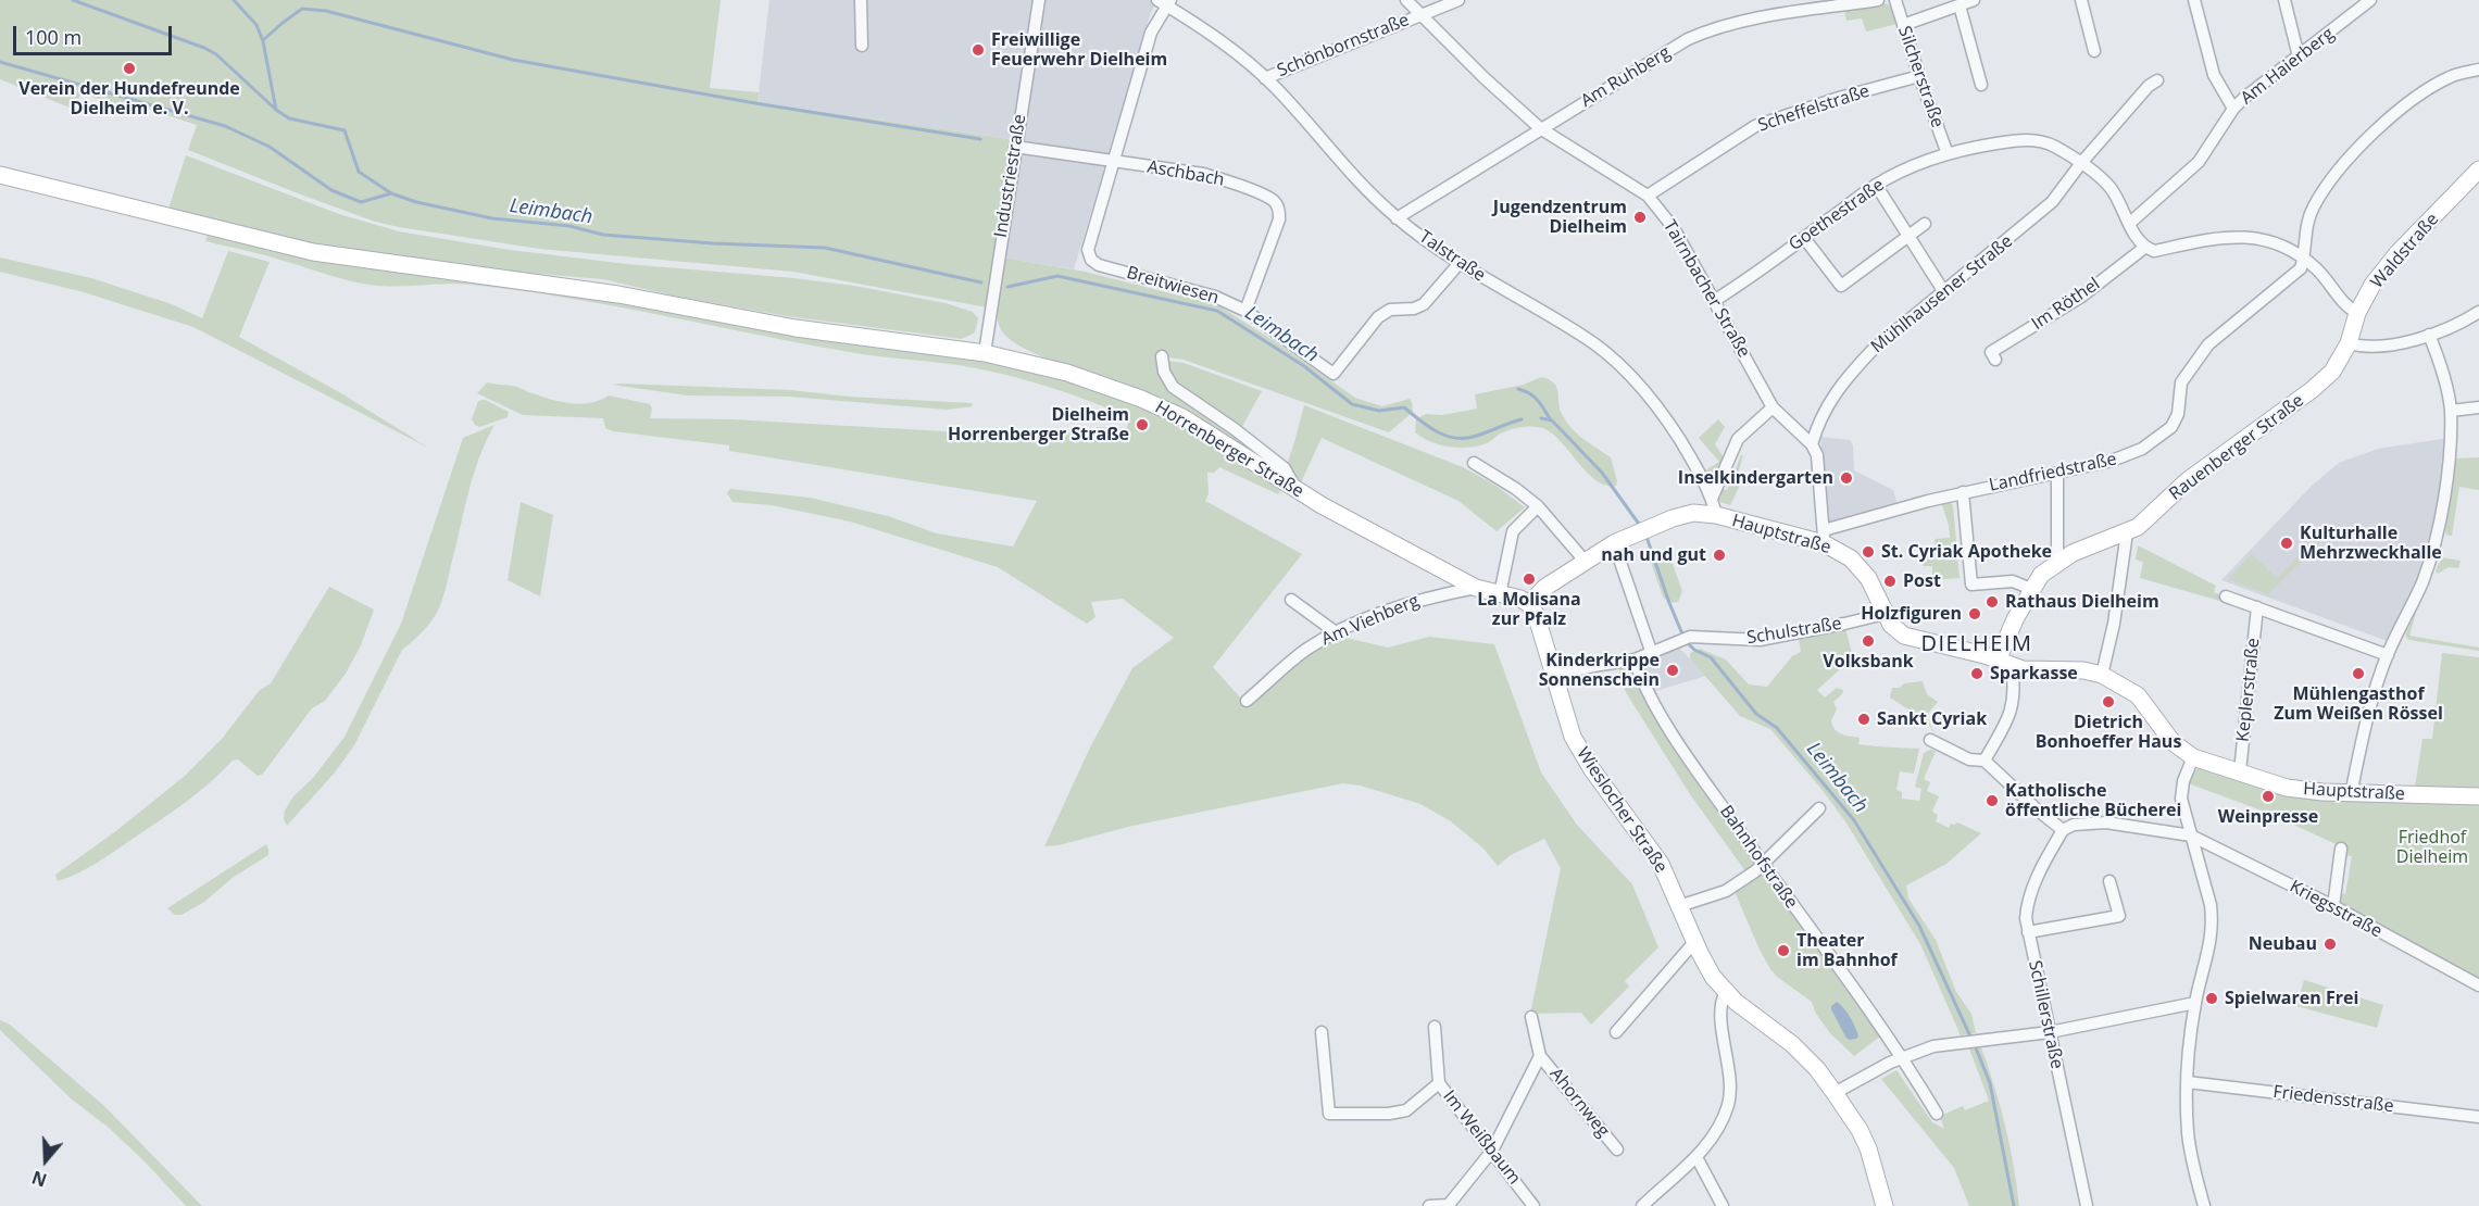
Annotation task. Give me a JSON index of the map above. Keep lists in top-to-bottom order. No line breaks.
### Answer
{"streets":{"main road":["Waldstraße","Rauenberger Straße","Horrenberger Straße","Hauptstraße","Wieslocher Straße"],"street":["Schönbornstraße","Am Haierberg","Am Ruhberg","Silcherstraße","Scheffelstraße","Aschbach","Industriestraße","Goethestraße","Talstraße","Breitwiesen","Tairnbacher Straße","Mühlhausener Straße","Im Röthel","Landfriedstraße","Am Viehberg","Schulstraße","Keplerstraße","Bahnhofstraße","Kriegsstraße","Schillerstraße","Friedensstraße","Ahornweg","Im Weißbaum"]},"crossings":[["Schönbornstraße","Talstraße"],["Schönbornstraße","Tairnbacher Straße"],["Am Haierberg","Goethestraße"],["Am Ruhberg","Talstraße"],["Am Ruhberg","Tairnbacher Straße"],["Silcherstraße","Scheffelstraße"],["Silcherstraße","Goethestraße"],["Scheffelstraße","Tairnbacher Straße"],["Aschbach","Industriestraße"],["Aschbach","Talstraße"],["Aschbach","Breitwiesen"],["Industriestraße","Horrenberger Straße"],["Goethestraße","Tairnbacher Straße"],["Goethestraße","Mühlhausener Straße"],["Goethestraße","Im Röthel"],["Waldstraße","Rauenberger Straße"],["Talstraße","Breitwiesen"],["Talstraße","Hauptstraße"],["Tairnbacher Straße","Mühlhausener Straße"],["Rauenberger Straße","Hauptstraße"],["Horrenberger Straße","Hauptstraße"],["Horrenberger Straße","Am Viehberg"],["Horrenberger Straße","Wieslocher Straße"],["Landfriedstraße","Hauptstraße"],["Hauptstraße","Schulstraße"],["Hauptstraße","Keplerstraße"],["Hauptstraße","Wieslocher Straße"],["Schulstraße","Wieslocher Straße"],["Schulstraße","Bahnhofstraße"],["Kriegsstraße","Schillerstraße"]],"districts":["DIELHEIM"],"water":["Leimbach"],"parks":["Friedhof Dielheim"],"places":["Freiwillige Feuerwehr Dielheim","Verein der Hundefreunde Dielheim e. V.","Jugendzentrum Dielheim","Dielheim Horrenberger Straße","Inselkindergarten","Kulturhalle Mehrzweckhalle","St. Cyriak Apotheke","nah und gut","La Molisana zur Pfalz","Post","Rathaus Dielheim","Holzfiguren","Volksbank","Kinderkrippe Sonnenschein","Sparkasse","Mühlengasthof Zum Weißen Rössel","Dietrich Bonhoeffer Haus","Sankt Cyriak","Weinpresse","Katholische öffentliche Bücherei","Neubau","Theater im Bahnhof","Spielwaren Frei"],"scale_bar":"100 m","north":"bottom"}
